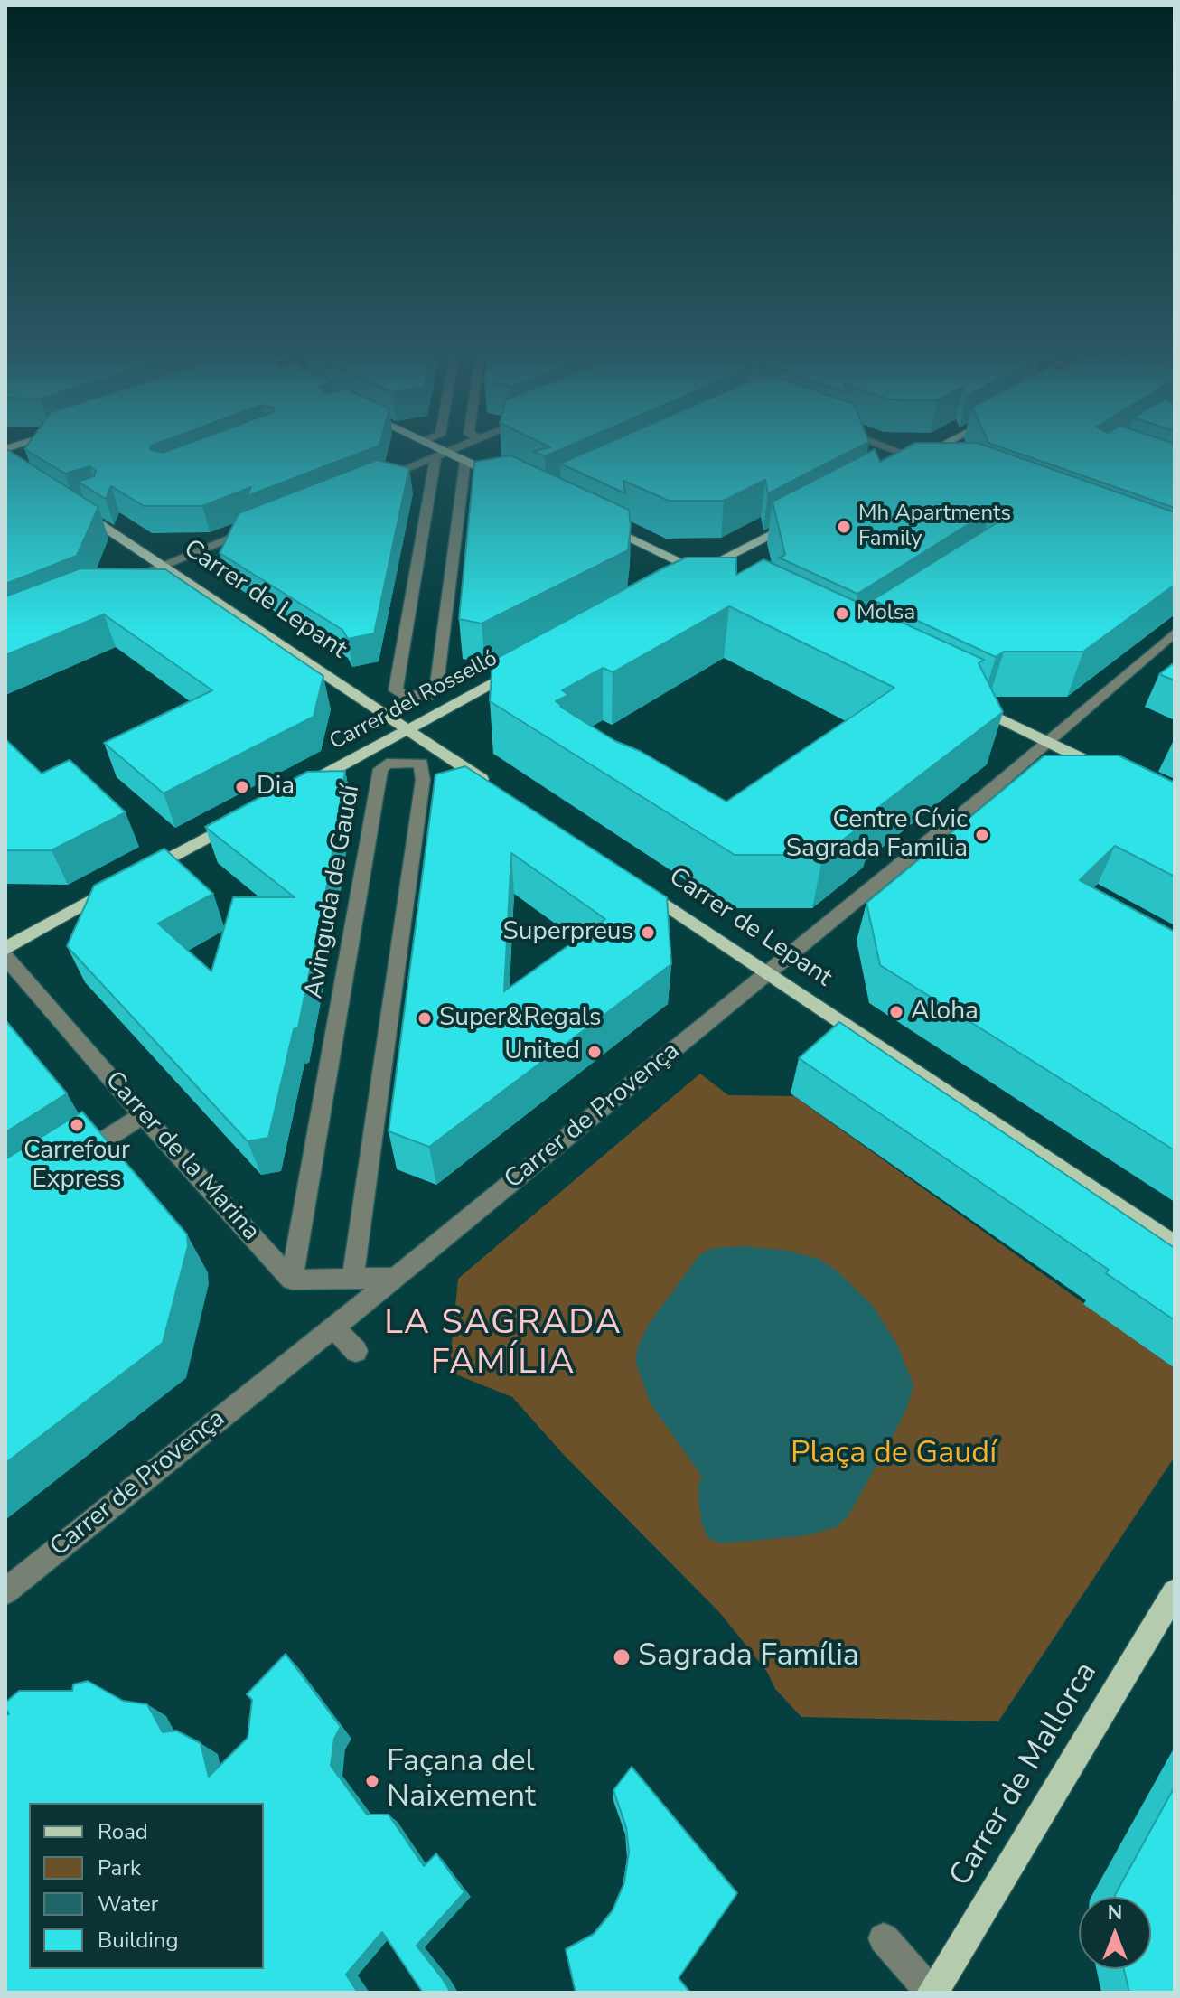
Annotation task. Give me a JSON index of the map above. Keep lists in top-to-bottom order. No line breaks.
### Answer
{"streets":{"main road":["Carrer de Lepant","Carrer del Rosselló","Carrer de Mallorca"],"street":["Avinguda de Gaudí","Carrer de Provença","Carrer de la Marina"]},"crossings":[["Carrer de Lepant","Carrer del Rosselló"],["Carrer de Lepant","Carrer de Provença"],["Avinguda de Gaudí","Carrer de la Marina"]],"districts":["LA SAGRADA FAMÍLIA"],"parks":["Plaça de Gaudí"],"places":["Mh Apartments Family","Molsa","Dia","Centre Cívic Sagrada Familia","Superpreus","Aloha","Super&Regals","United","Carrefour Express","Sagrada Família","Façana del Naixement"],"legend":["Road","Park","Water","Building"],"north":"top"}
